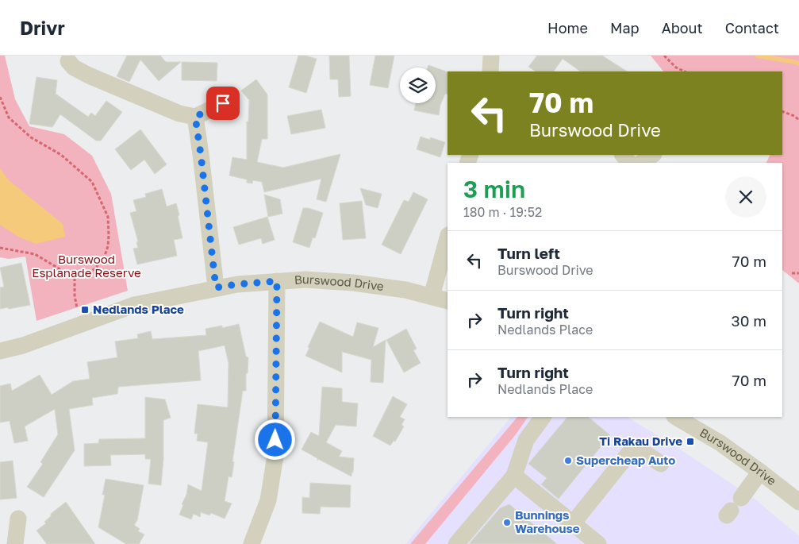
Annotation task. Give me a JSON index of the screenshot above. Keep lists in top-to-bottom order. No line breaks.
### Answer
{"streets":{"street":["Burswood Drive"]},"parks":["Burswood Esplanade Reserve"],"places":{"transit":["Nedlands Place","Ti Rakau Drive"],"other":["Supercheap Auto","Bunnings Warehouse"]},"page":{"header":"Drivr","nav":["Home","Map","About","Contact"],"turn":["70 m","Burswood Drive"],"heading":["3 min","180 m · 19:52"],"list":[{"name":"Turn left","note":"Burswood Drive","value":"70 m"},{"name":"Turn right","note":"Nedlands Place","value":"30 m"},{"name":"Turn right","note":"Nedlands Place","value":"70 m"}]}}
